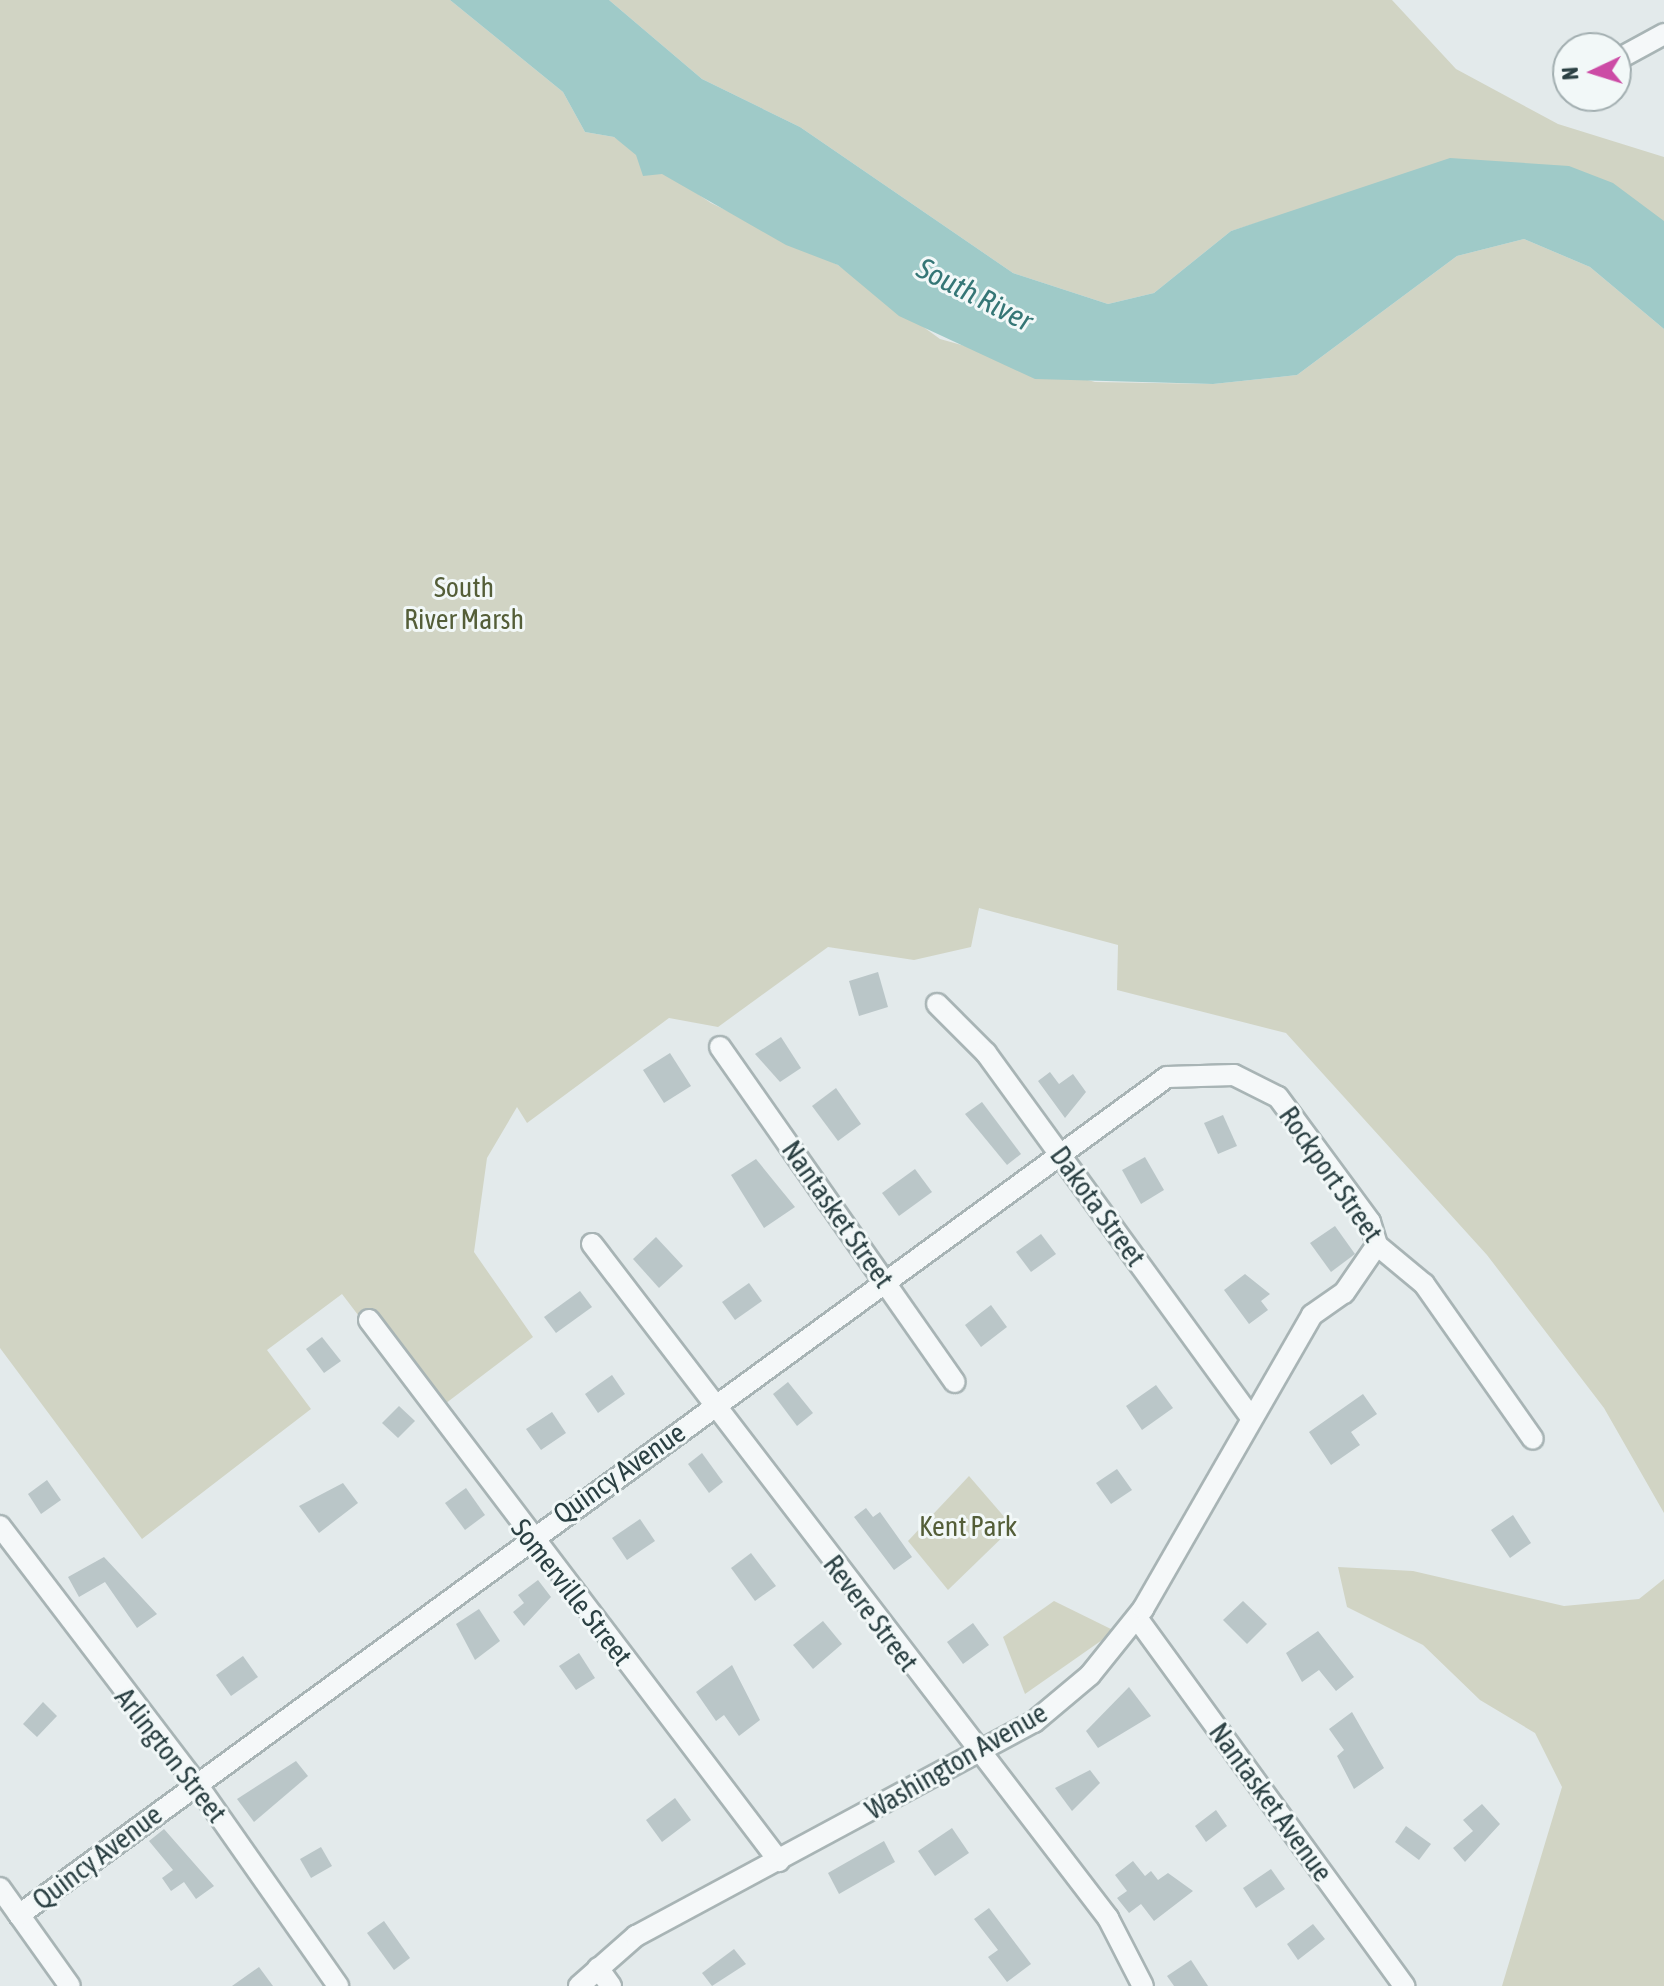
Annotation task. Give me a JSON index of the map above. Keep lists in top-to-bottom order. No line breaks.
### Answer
{"streets":{"street":["Rockport Street","Dakota Street","Nantasket Street","Quincy Avenue","Somerville Street","Revere Street","Arlington Street","Washington Avenue","Nantasket Avenue"]},"crossings":[["Rockport Street","Quincy Avenue"],["Rockport Street","Washington Avenue"],["Dakota Street","Quincy Avenue"],["Dakota Street","Washington Avenue"],["Nantasket Street","Quincy Avenue"],["Quincy Avenue","Somerville Street"],["Quincy Avenue","Revere Street"],["Quincy Avenue","Arlington Street"],["Somerville Street","Washington Avenue"],["Revere Street","Washington Avenue"],["Washington Avenue","Nantasket Avenue"]],"water":["South River"],"parks":["South River Marsh","Kent Park"],"north":"left"}
